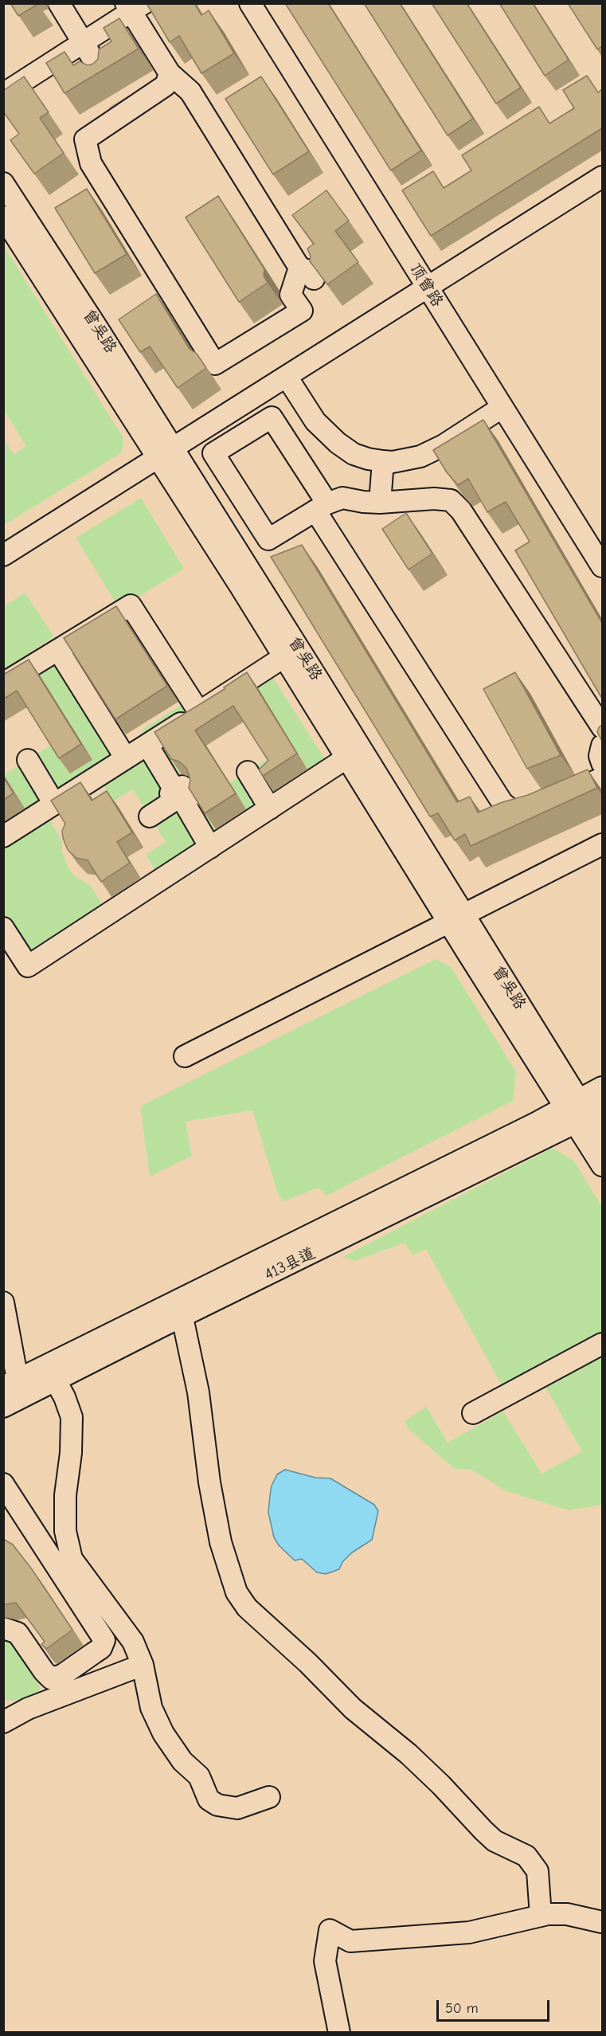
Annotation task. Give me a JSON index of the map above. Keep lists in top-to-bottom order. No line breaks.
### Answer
{"streets":{"street":["顶曾路","曾吴路","413县道"]},"crossings":[["曾吴路","413县道"]],"scale_bar":"50 m"}
